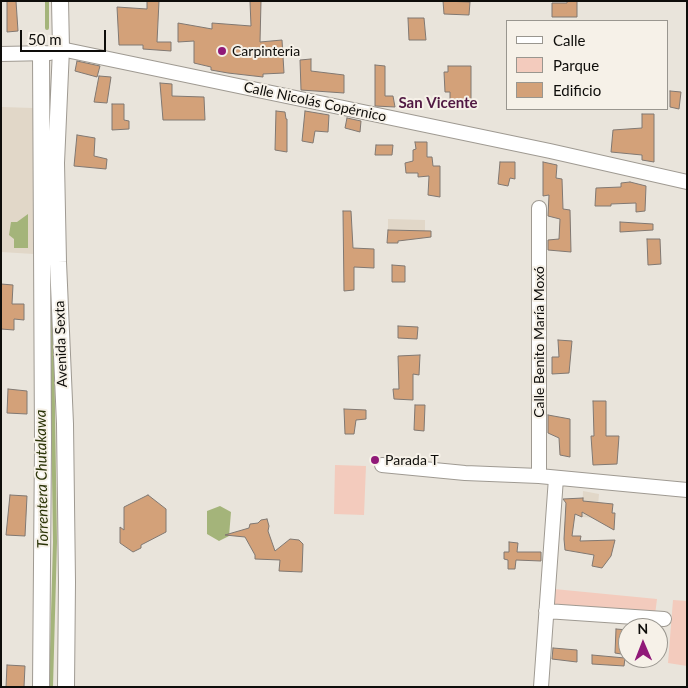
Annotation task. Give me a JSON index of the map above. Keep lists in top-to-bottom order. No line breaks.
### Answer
{"streets":{"street":["Calle Nicolás Copérnico","Calle Benito María Moxó","Avenida Sexta"]},"crossings":[["Calle Nicolás Copérnico","Avenida Sexta"]],"districts":["San Vicente"],"water":["Torrentera Chutakawa"],"places":["Carpinteria","Parada T"],"legend":["Calle","Parque","Edificio"],"scale_bar":"50 m","north":"top"}
